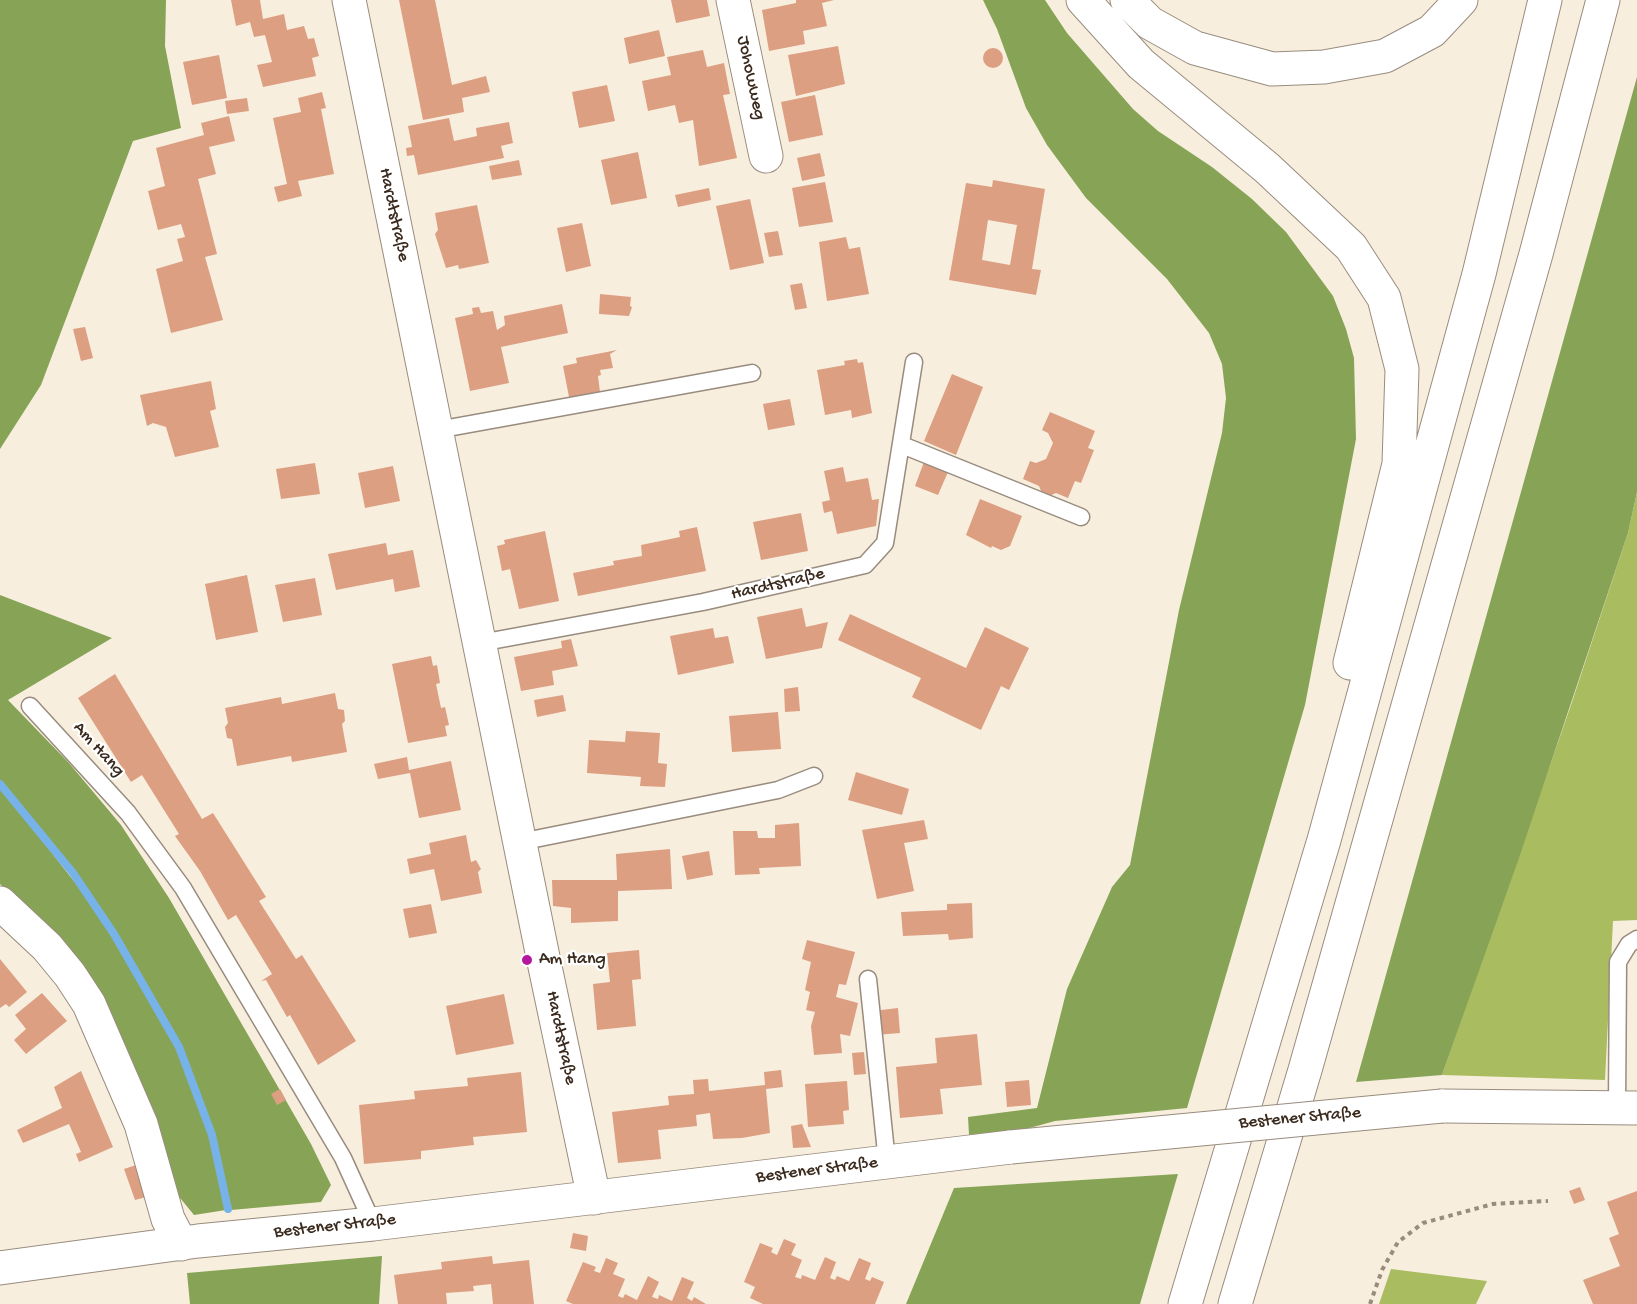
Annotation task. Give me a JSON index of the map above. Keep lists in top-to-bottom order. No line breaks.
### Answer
{"streets":{"main road":["Johowweg","Hardtstraße","Bestener Straße"],"lane":["Am Hang"]},"crossings":[["Hardtstraße","Bestener Straße"],["Am Hang","Bestener Straße"]],"places":["Am Hang"]}
